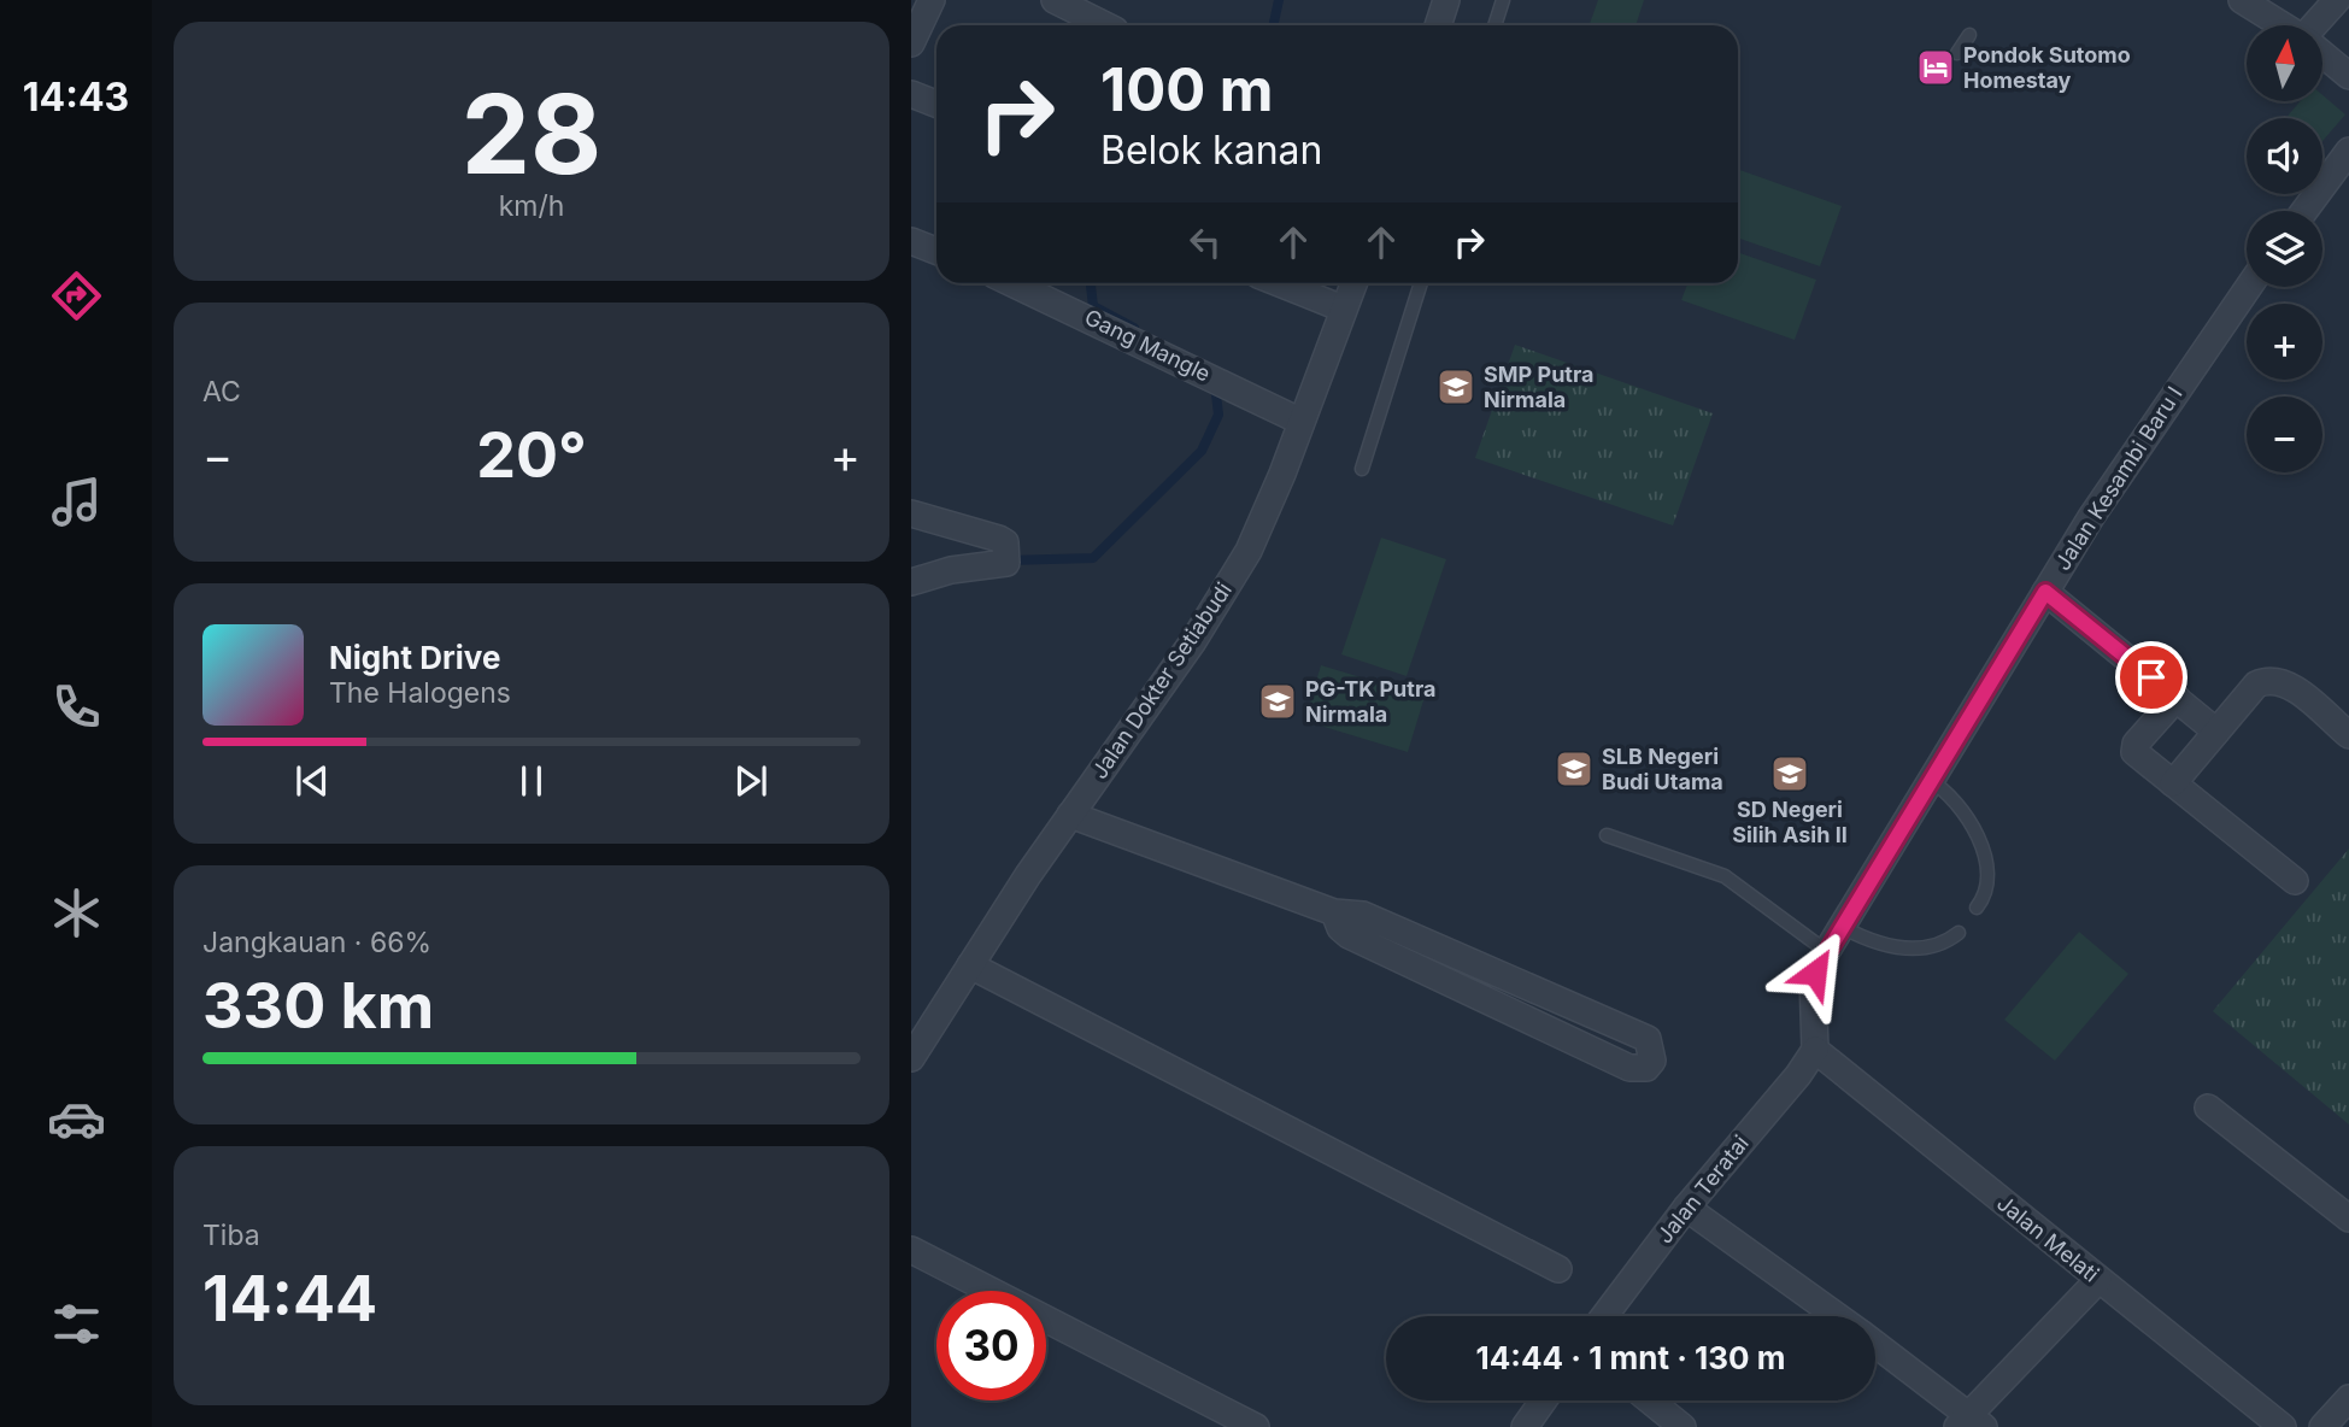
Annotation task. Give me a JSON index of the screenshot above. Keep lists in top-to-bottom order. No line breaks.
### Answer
{"streets":{"street":["Gang Mangle","Jalan Kesambi Baru I","Jalan Dokter Setiabudi","Jalan Teratai","Jalan Melati"]},"crossings":[["Gang Mangle","Jalan Dokter Setiabudi"],["Jalan Kesambi Baru I","Jalan Teratai"],["Jalan Kesambi Baru I","Jalan Melati"],["Jalan Teratai","Jalan Melati"]],"places":{"hotel":["Pondok Sutomo Homestay"],"school or university":["SMP Putra Nirmala","PG-TK Putra Nirmala","SLB Negeri Budi Utama","SD Negeri Silih Asih II"]},"north":"top","page":{"tabs":"14:43","tile":[["28","km/h"],"AC",["Jangkauan · 66%","330 km"],["Tiba","14:44"]],"map_buttons":["+","−"],"turn":["100 m","Belok kanan"],"heat":["−","20°","+"],"song":["Night Drive","The Halogens"],"limit":"30","trip":"14:44 · 1 mnt · 130 m"}}
